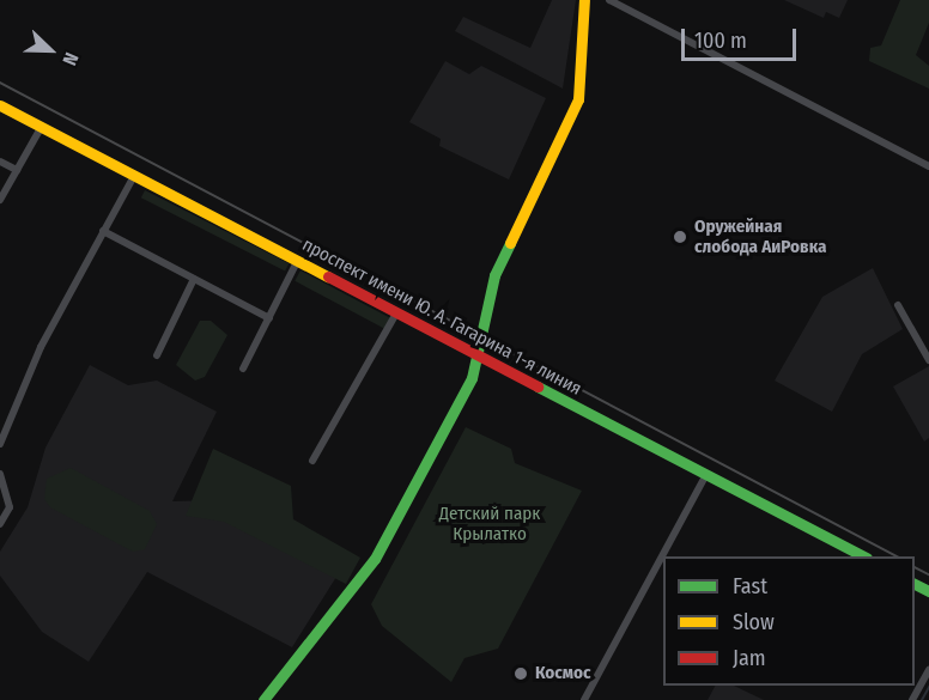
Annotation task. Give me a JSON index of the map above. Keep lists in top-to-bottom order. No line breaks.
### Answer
{"streets":{"main road":["проспект имени Ю. А. Гагарина 1-я линия"]},"parks":["Детский парк Крылатко"],"places":["Оружейная слобода АиРовка","Космос"],"legend":["Fast","Slow","Jam"],"scale_bar":"100 m","north":"bottom right"}
